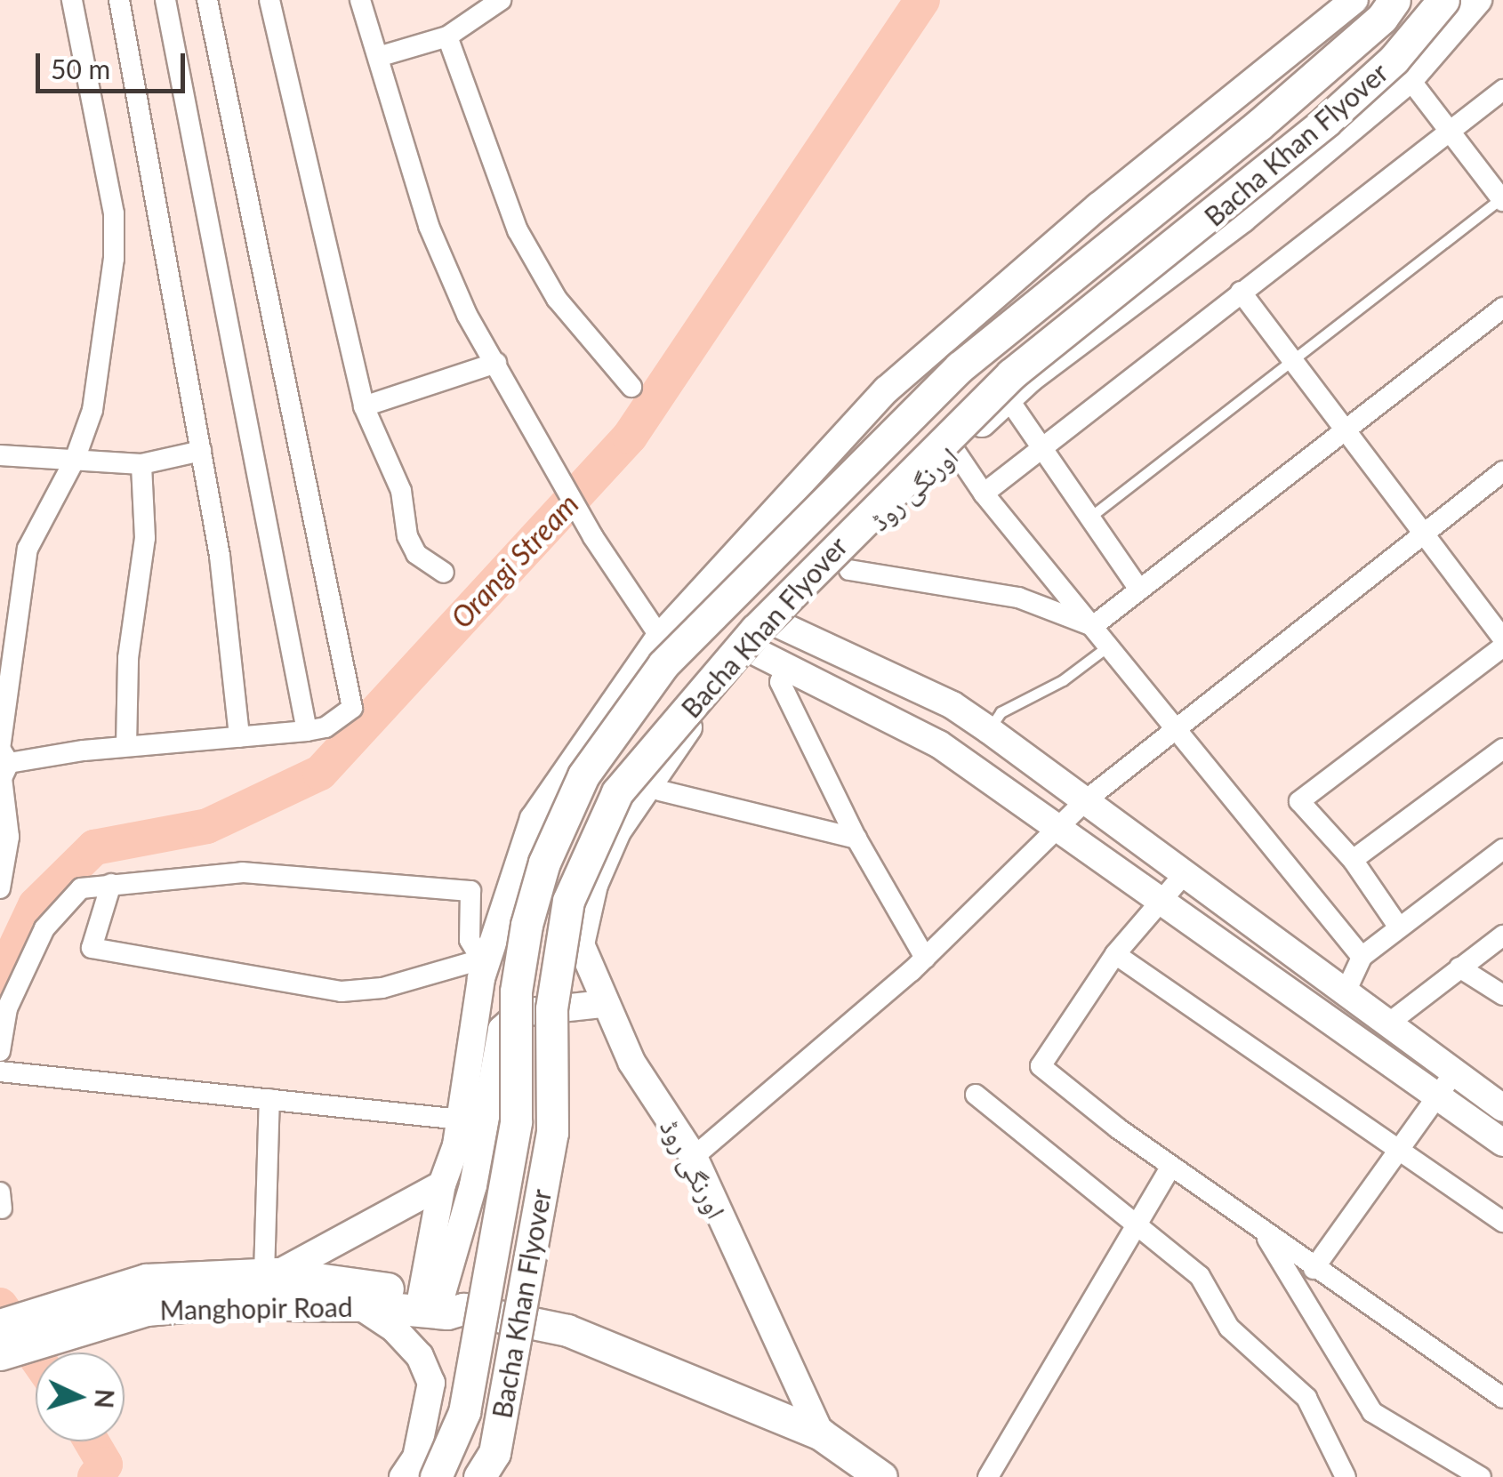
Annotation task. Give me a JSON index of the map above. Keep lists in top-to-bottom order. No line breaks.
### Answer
{"streets":{"main road":["Bacha Khan Flyover","Manghopir Road"],"street":["اورنگی روڈ"]},"crossings":[["اورنگی روڈ","Manghopir Road"]],"water":["Orangi Stream"],"scale_bar":"50 m","north":"right"}
